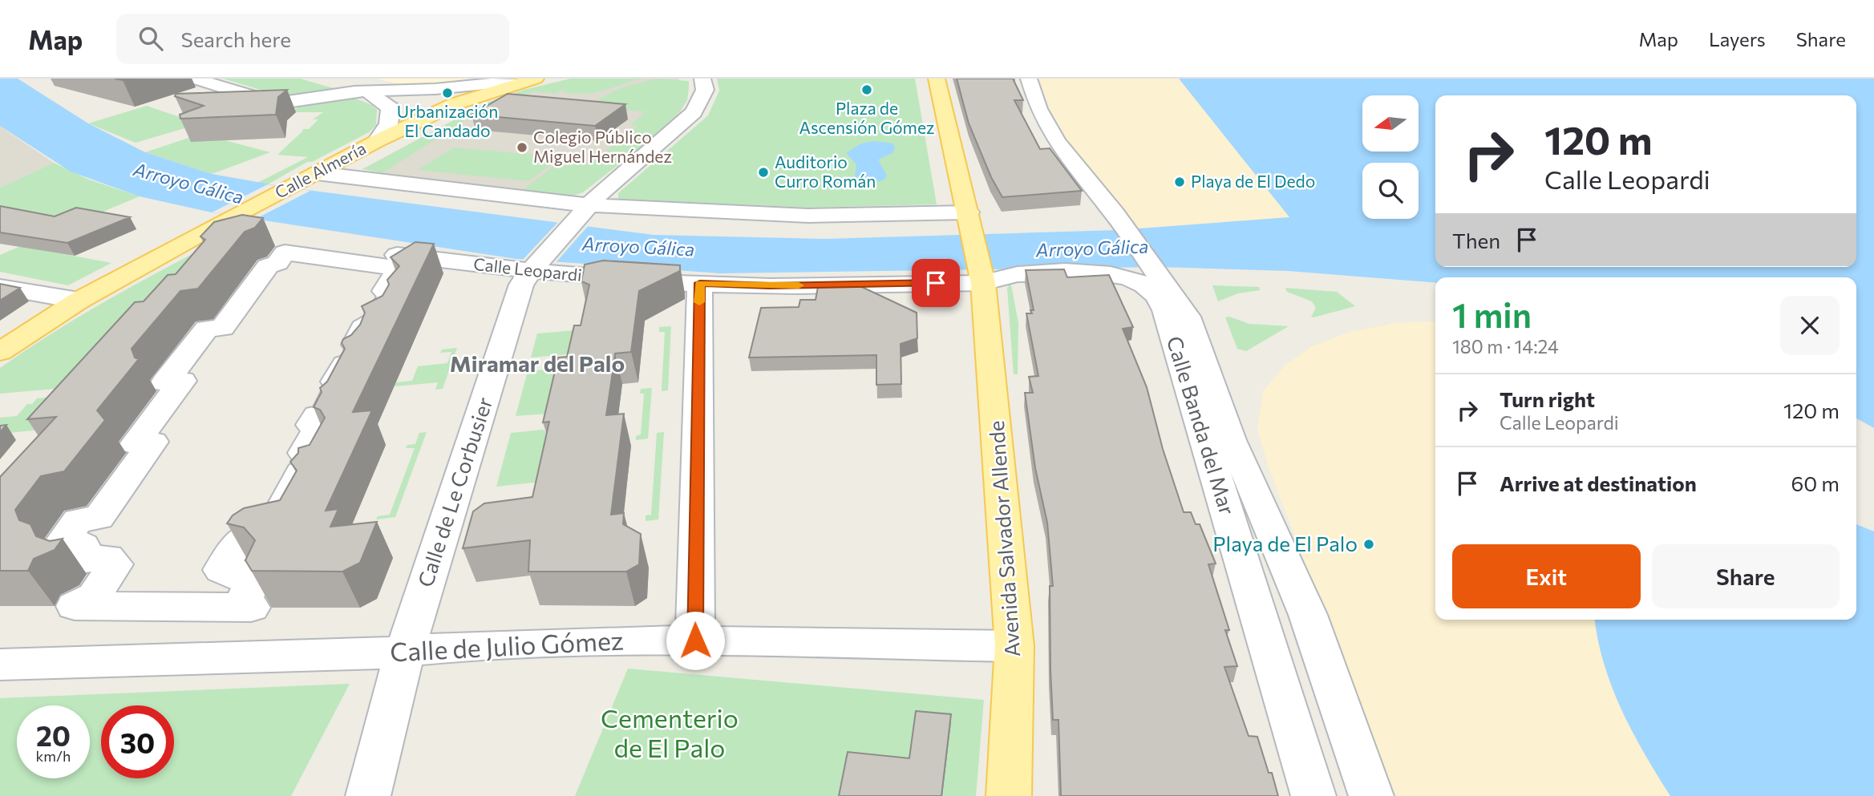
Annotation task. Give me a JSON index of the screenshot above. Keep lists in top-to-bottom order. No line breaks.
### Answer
{"streets":{"main road":["Calle Almería","Avenida Salvador Allende"],"street":["Calle Leopardi","Calle Banda del Mar","Calle de Le Corbusier","Calle de Julio Gómez"]},"crossings":[["Calle Almería","Calle Leopardi"],["Calle Leopardi","Calle Banda del Mar"],["Calle Leopardi","Calle de Le Corbusier"],["Calle Leopardi","Avenida Salvador Allende"],["Calle Banda del Mar","Avenida Salvador Allende"],["Calle de Le Corbusier","Calle de Julio Gómez"],["Avenida Salvador Allende","Calle de Julio Gómez"]],"districts":["Miramar del Palo"],"water":["Arroyo Gálica"],"parks":["Cementerio de El Palo"],"places":["Plaza de Ascensión Gómez","Urbanización El Candado","Colegio Público Miguel Hernández","Auditorio Curro Román","Playa de El Dedo","Playa de El Palo"],"north":"left","page":{"header":"Map","search":"Search here","nav":["Map","Layers","Share"],"turn":["120 m","Calle Leopardi"],"then":"Then","heading":["1 min","180 m · 14:24"],"list":[{"name":"Turn right","note":"Calle Leopardi","value":"120 m"},{"name":"Arrive at destination","value":"60 m"}],"buttons":["Exit","Share"],"speed":"20 km/h","limit":"30"}}
